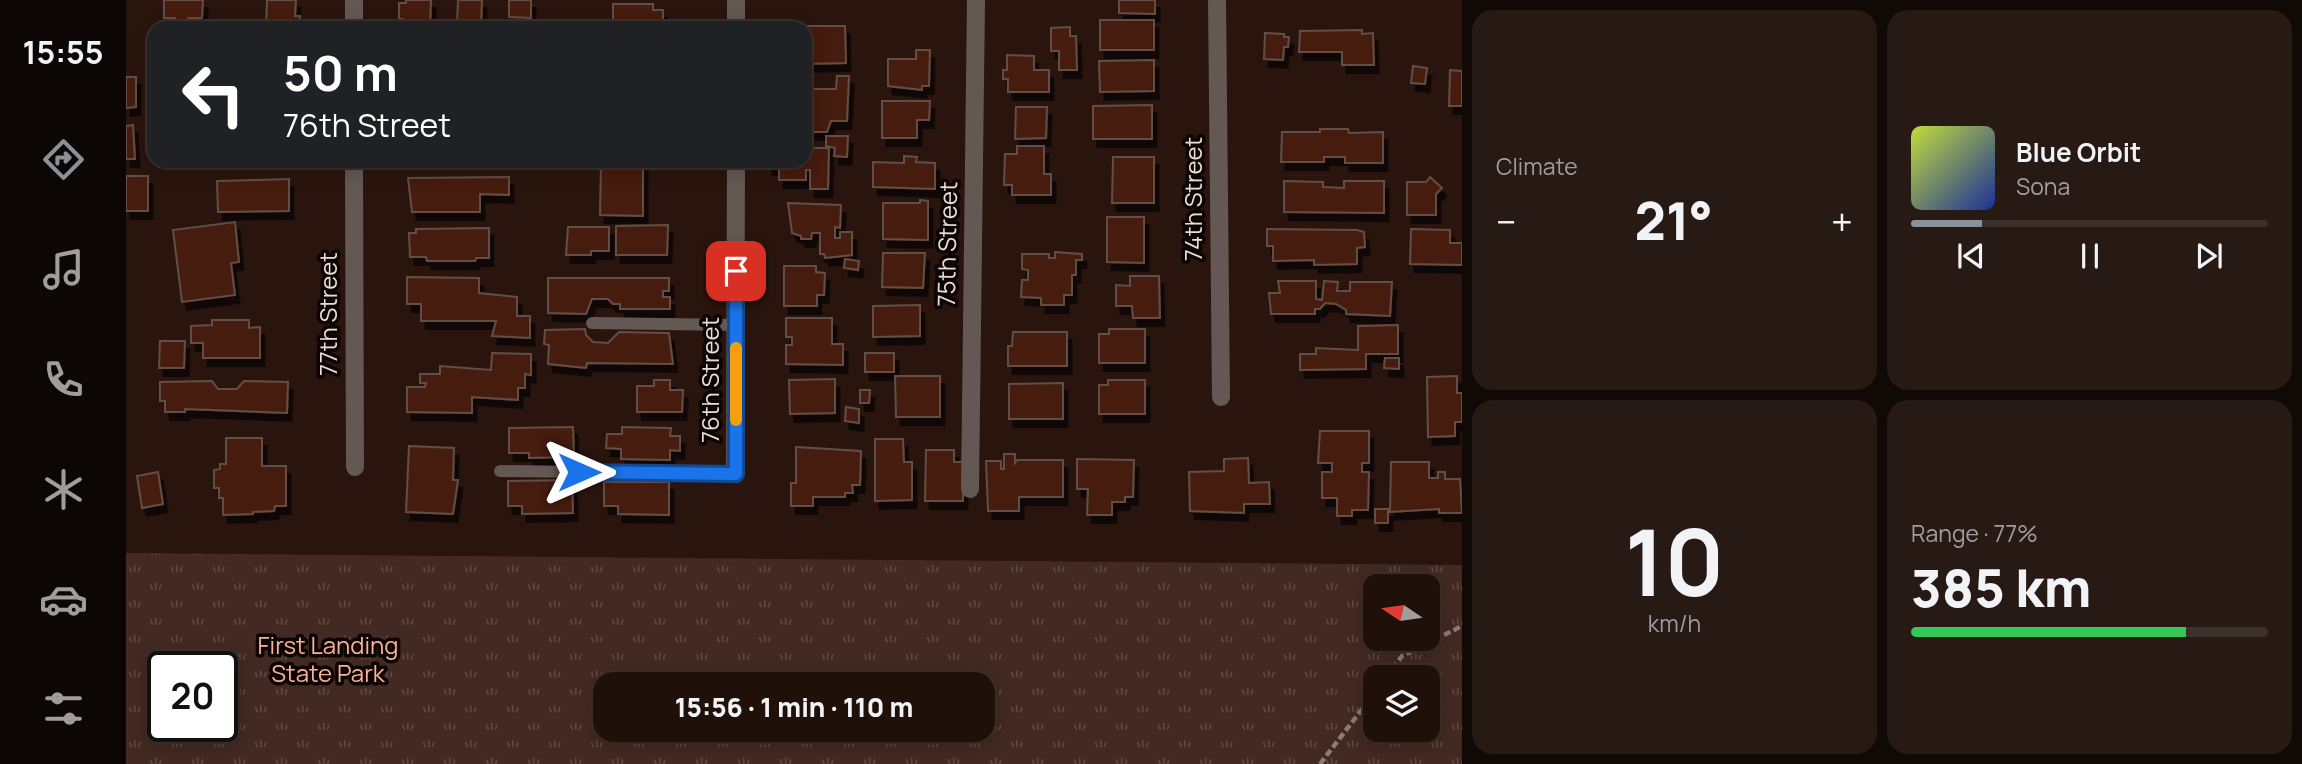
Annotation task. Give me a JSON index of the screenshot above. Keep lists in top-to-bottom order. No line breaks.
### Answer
{"streets":{"street":["74th Street","75th Street","77th Street","76th Street"]},"parks":["First Landing State Park"],"north":"left","page":{"tabs":"15:55","tile":["Climate",["10","km/h"],["Range · 77%","385 km"]],"turn":["50 m","76th Street"],"song":["Blue Orbit","Sona"],"heat":["−","21°","+"],"limit":"20","trip":"15:56 · 1 min · 110 m"}}
